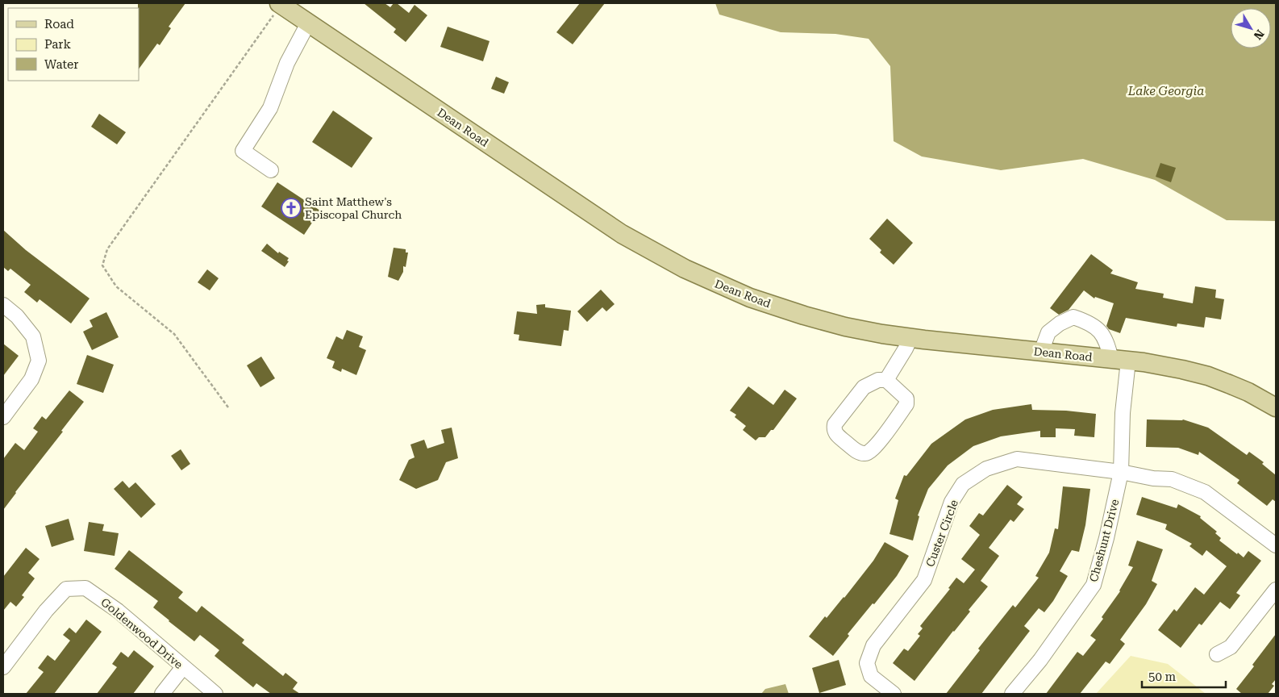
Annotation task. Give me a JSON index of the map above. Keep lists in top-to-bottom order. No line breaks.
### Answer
{"streets":{"main road":["Dean Road"],"street":["Custer Circle","Cheshunt Drive","Goldenwood Drive"]},"crossings":[["Dean Road","Cheshunt Drive"],["Custer Circle","Cheshunt Drive"]],"water":["Lake Georgia"],"places":{"church":["Saint Matthew's Episcopal Church"]},"legend":["Road","Park","Water"],"scale_bar":"50 m","north":"bottom right"}
